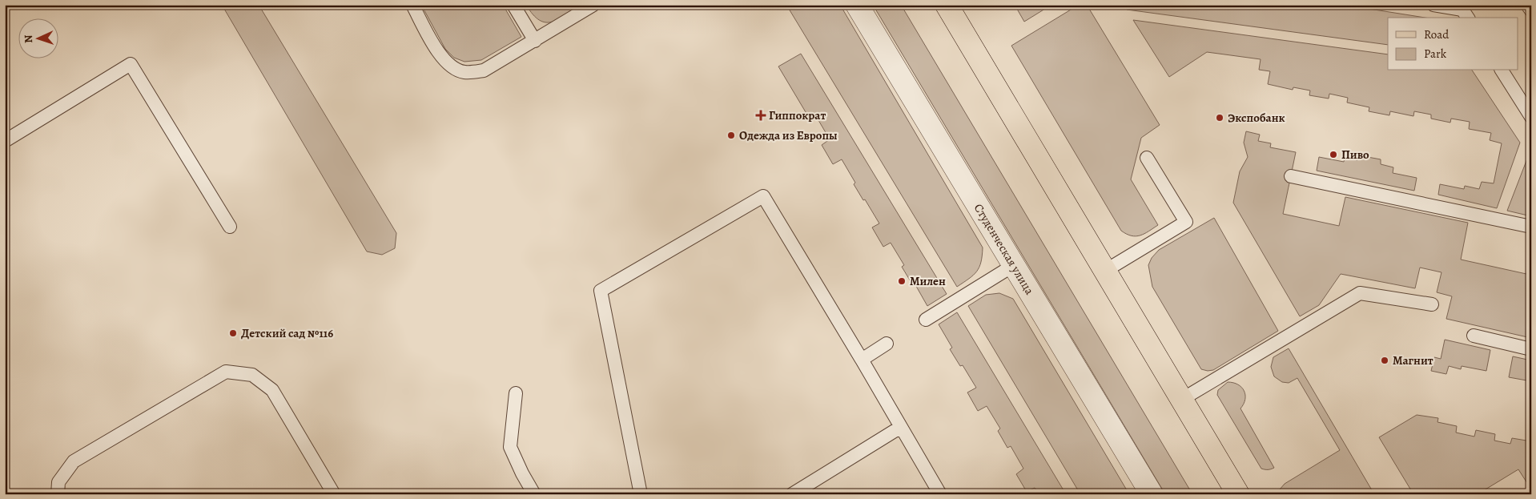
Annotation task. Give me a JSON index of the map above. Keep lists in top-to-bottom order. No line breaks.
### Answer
{"streets":{"street":["Студенческая улица"]},"places":{"health":["Гиппократ"],"other":["Экспобанк","Одежда из Европы","Пиво","Милен","Детский сад №116","Магнит"]},"legend":["Road","Park"],"north":"left"}
